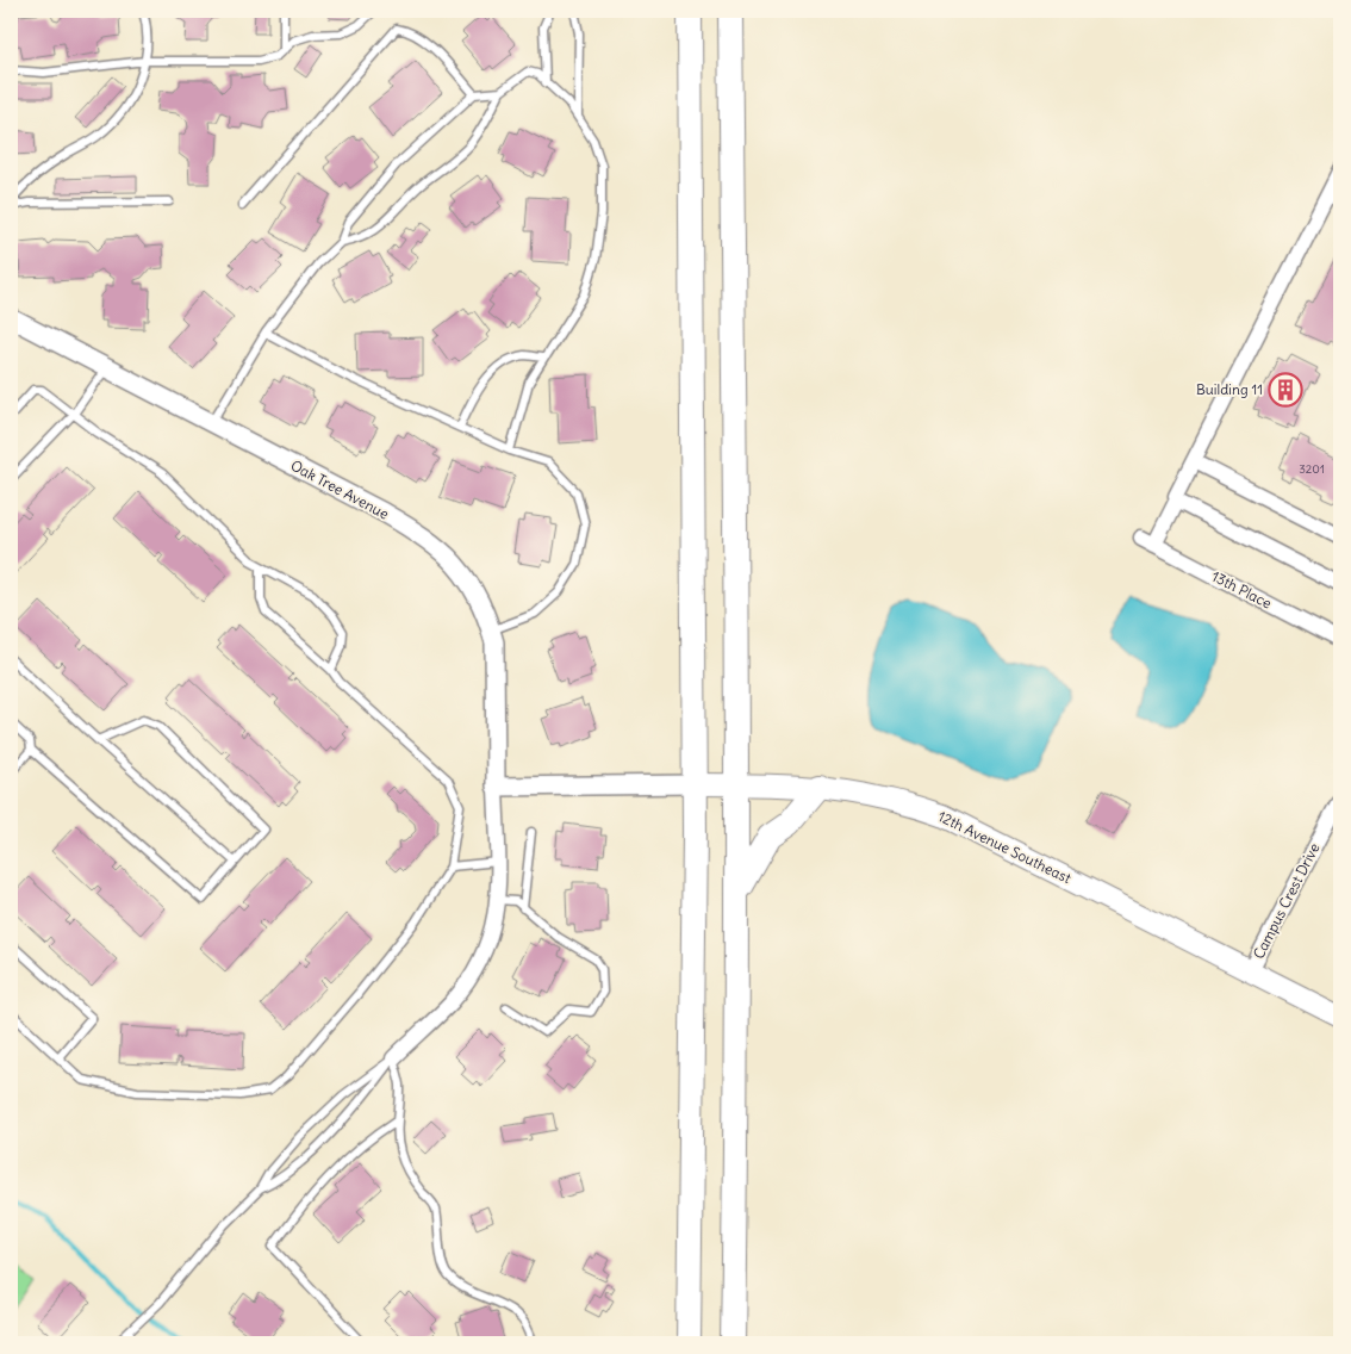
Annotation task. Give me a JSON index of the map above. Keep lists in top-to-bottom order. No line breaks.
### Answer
{"streets":{"main road":["12th Avenue Southeast"],"street":["Oak Tree Avenue","13th Place","Campus Crest Drive"]},"crossings":[["Oak Tree Avenue","12th Avenue Southeast"],["12th Avenue Southeast","Campus Crest Drive"]],"places":{"building":["Building 11"]},"house_numbers":["3201"]}
